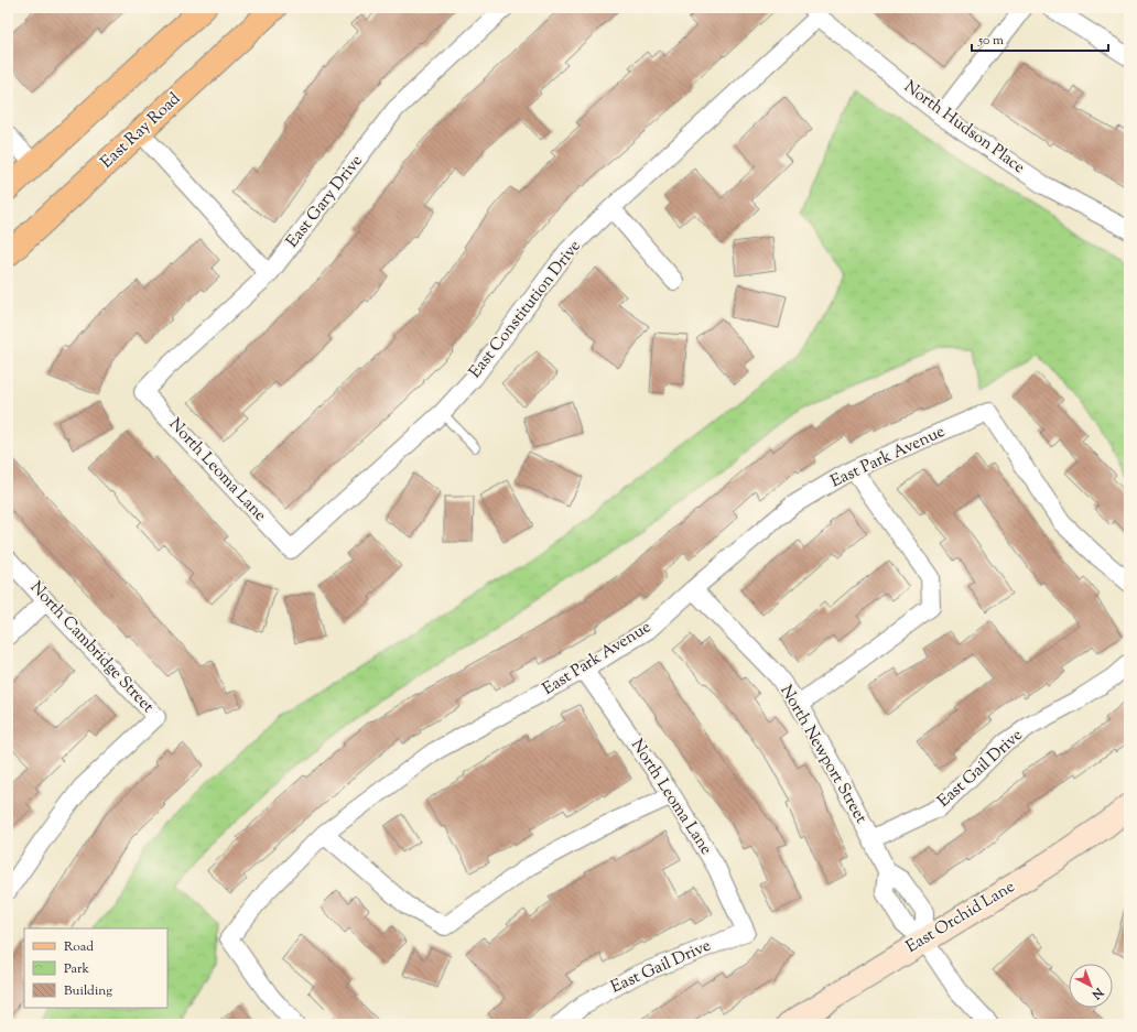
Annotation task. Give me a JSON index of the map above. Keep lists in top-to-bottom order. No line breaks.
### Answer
{"streets":{"main road":["East Ray Road"],"street":["North Hudson Place","East Gary Drive","East Constitution Drive","East Park Avenue","North Leoma Lane","North Cambridge Street","North Newport Street","East Gail Drive","East Orchid Lane"]},"crossings":[["North Hudson Place","East Constitution Drive"],["East Gary Drive","North Leoma Lane"],["East Constitution Drive","North Leoma Lane"],["East Park Avenue","North Leoma Lane"],["East Park Avenue","North Newport Street"],["North Leoma Lane","East Gail Drive"],["North Newport Street","East Gail Drive"],["North Newport Street","East Orchid Lane"]],"legend":["Road","Park","Building"],"scale_bar":"50 m","north":"bottom right"}
